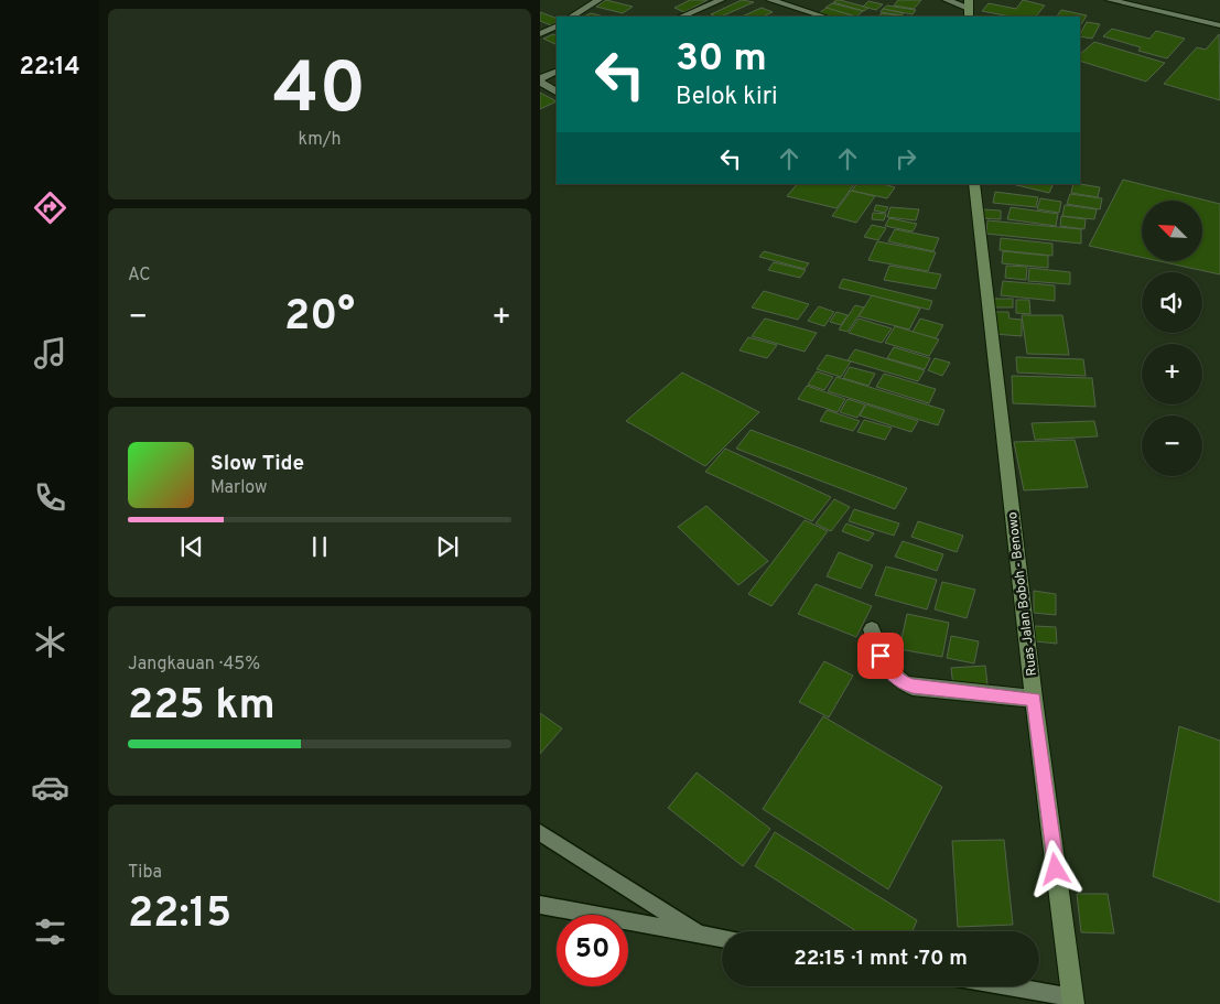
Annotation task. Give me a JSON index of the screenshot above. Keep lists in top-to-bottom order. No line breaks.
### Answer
{"streets":{"main road":["Ruas Jalan Boboh - Benowo"]},"north":"top left","page":{"tabs":"22:14","tile":[["40","km/h"],"AC",["Jangkauan · 45%","225 km"],["Tiba","22:15"]],"turn":["30 m","Belok kiri"],"map_buttons":["+","−"],"heat":["−","20°","+"],"song":["Slow Tide","Marlow"],"limit":"50","trip":"22:15 · 1 mnt · 70 m"}}
